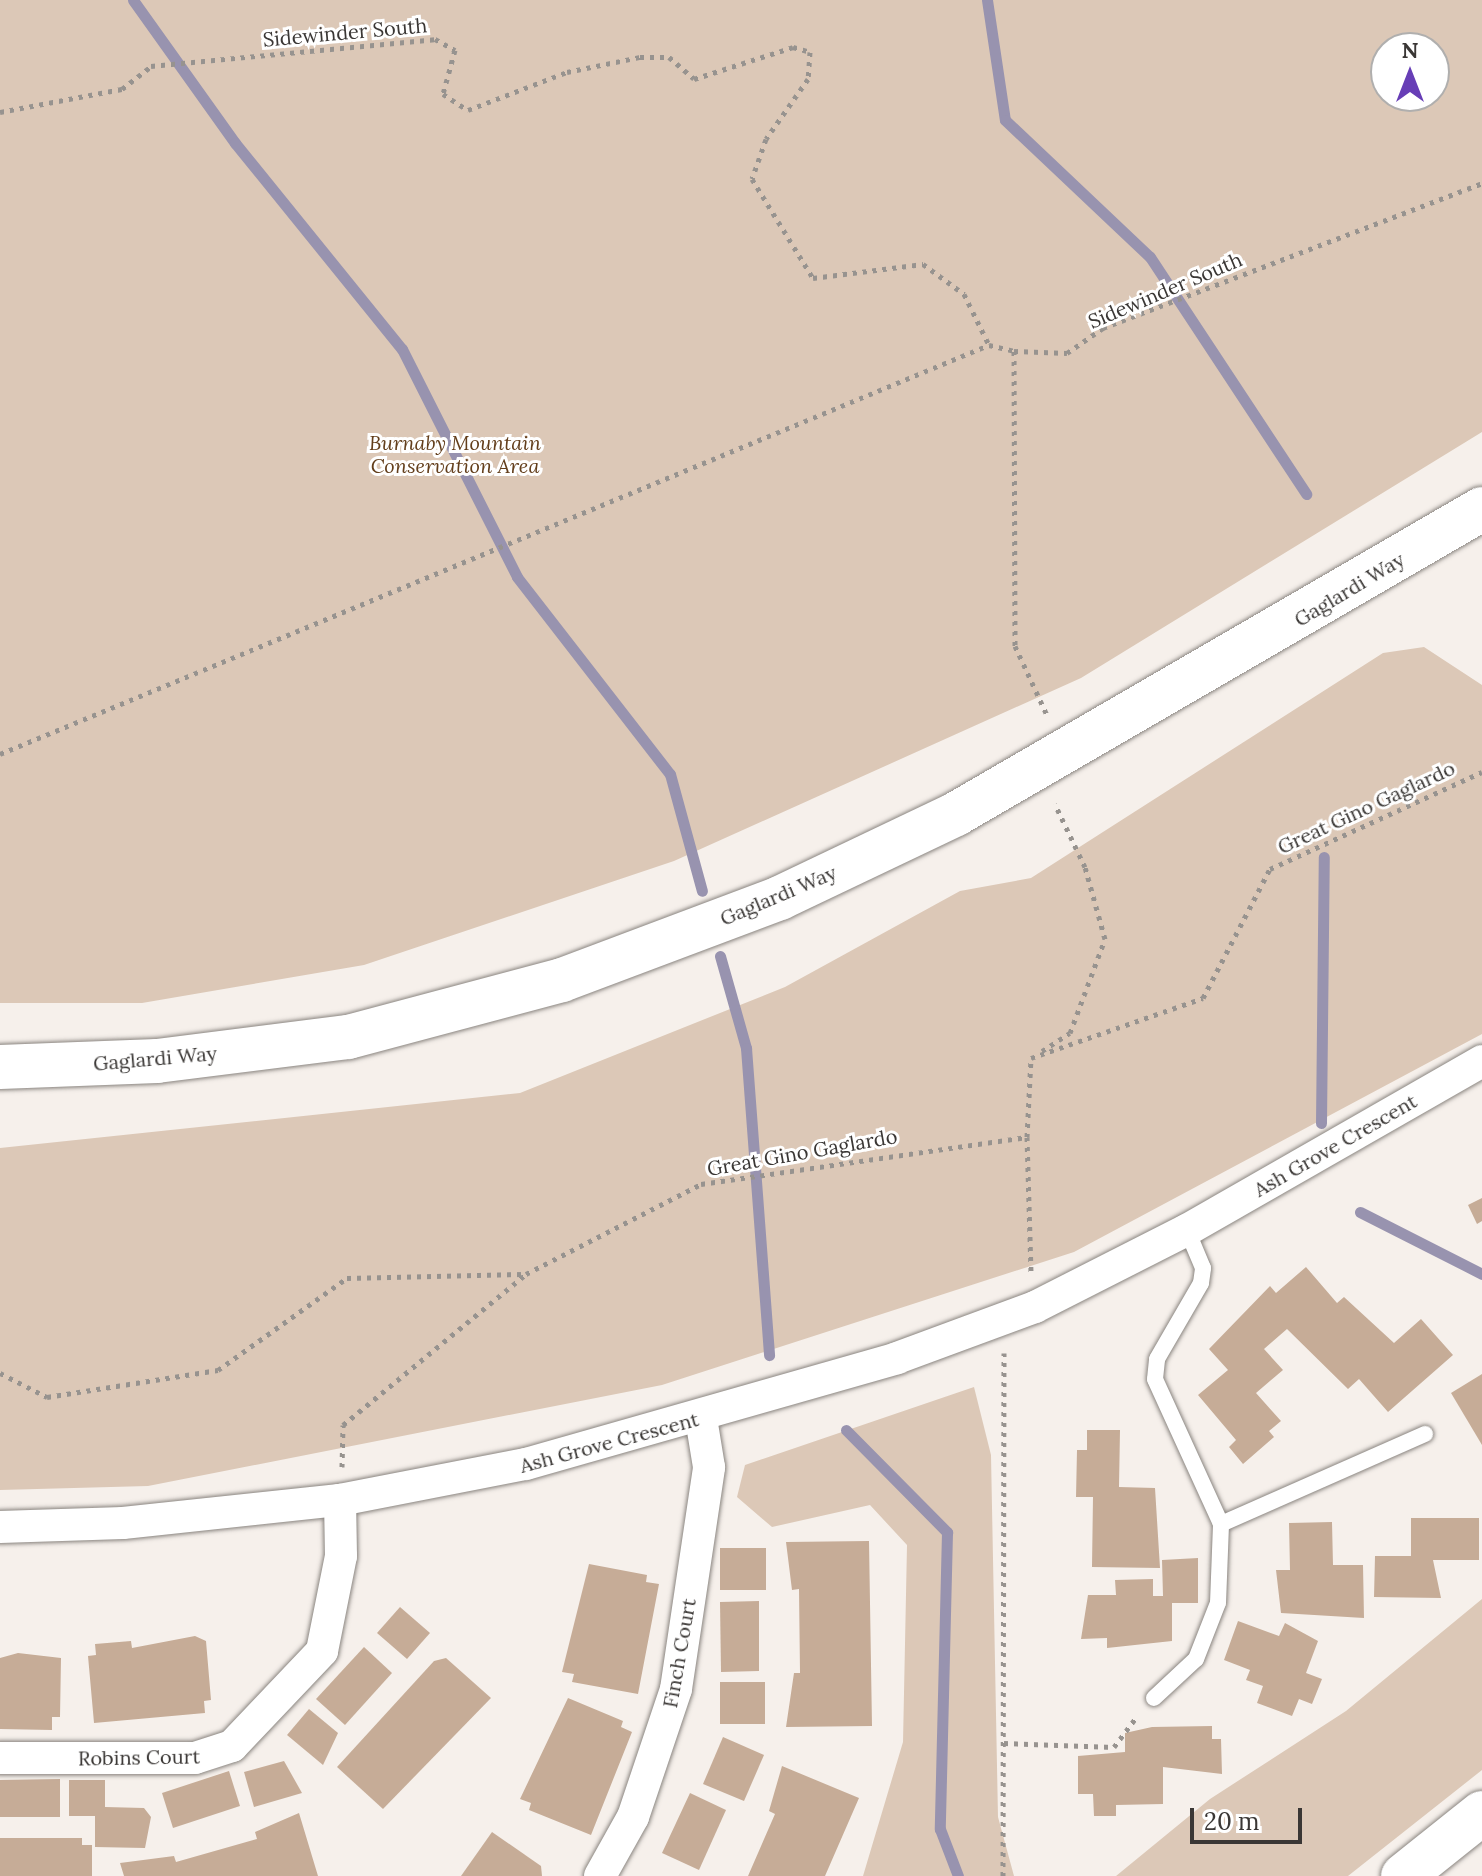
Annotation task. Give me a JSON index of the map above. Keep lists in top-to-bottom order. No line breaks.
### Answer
{"streets":{"main road":["Gaglardi Way"],"street":["Ash Grove Crescent","Finch Court","Robins Court"],"path":["Sidewinder South","Great Gino Gaglardo"]},"crossings":[["Ash Grove Crescent","Finch Court"],["Ash Grove Crescent","Robins Court"]],"parks":["Burnaby Mountain Conservation Area"],"scale_bar":"20 m","north":"top"}
